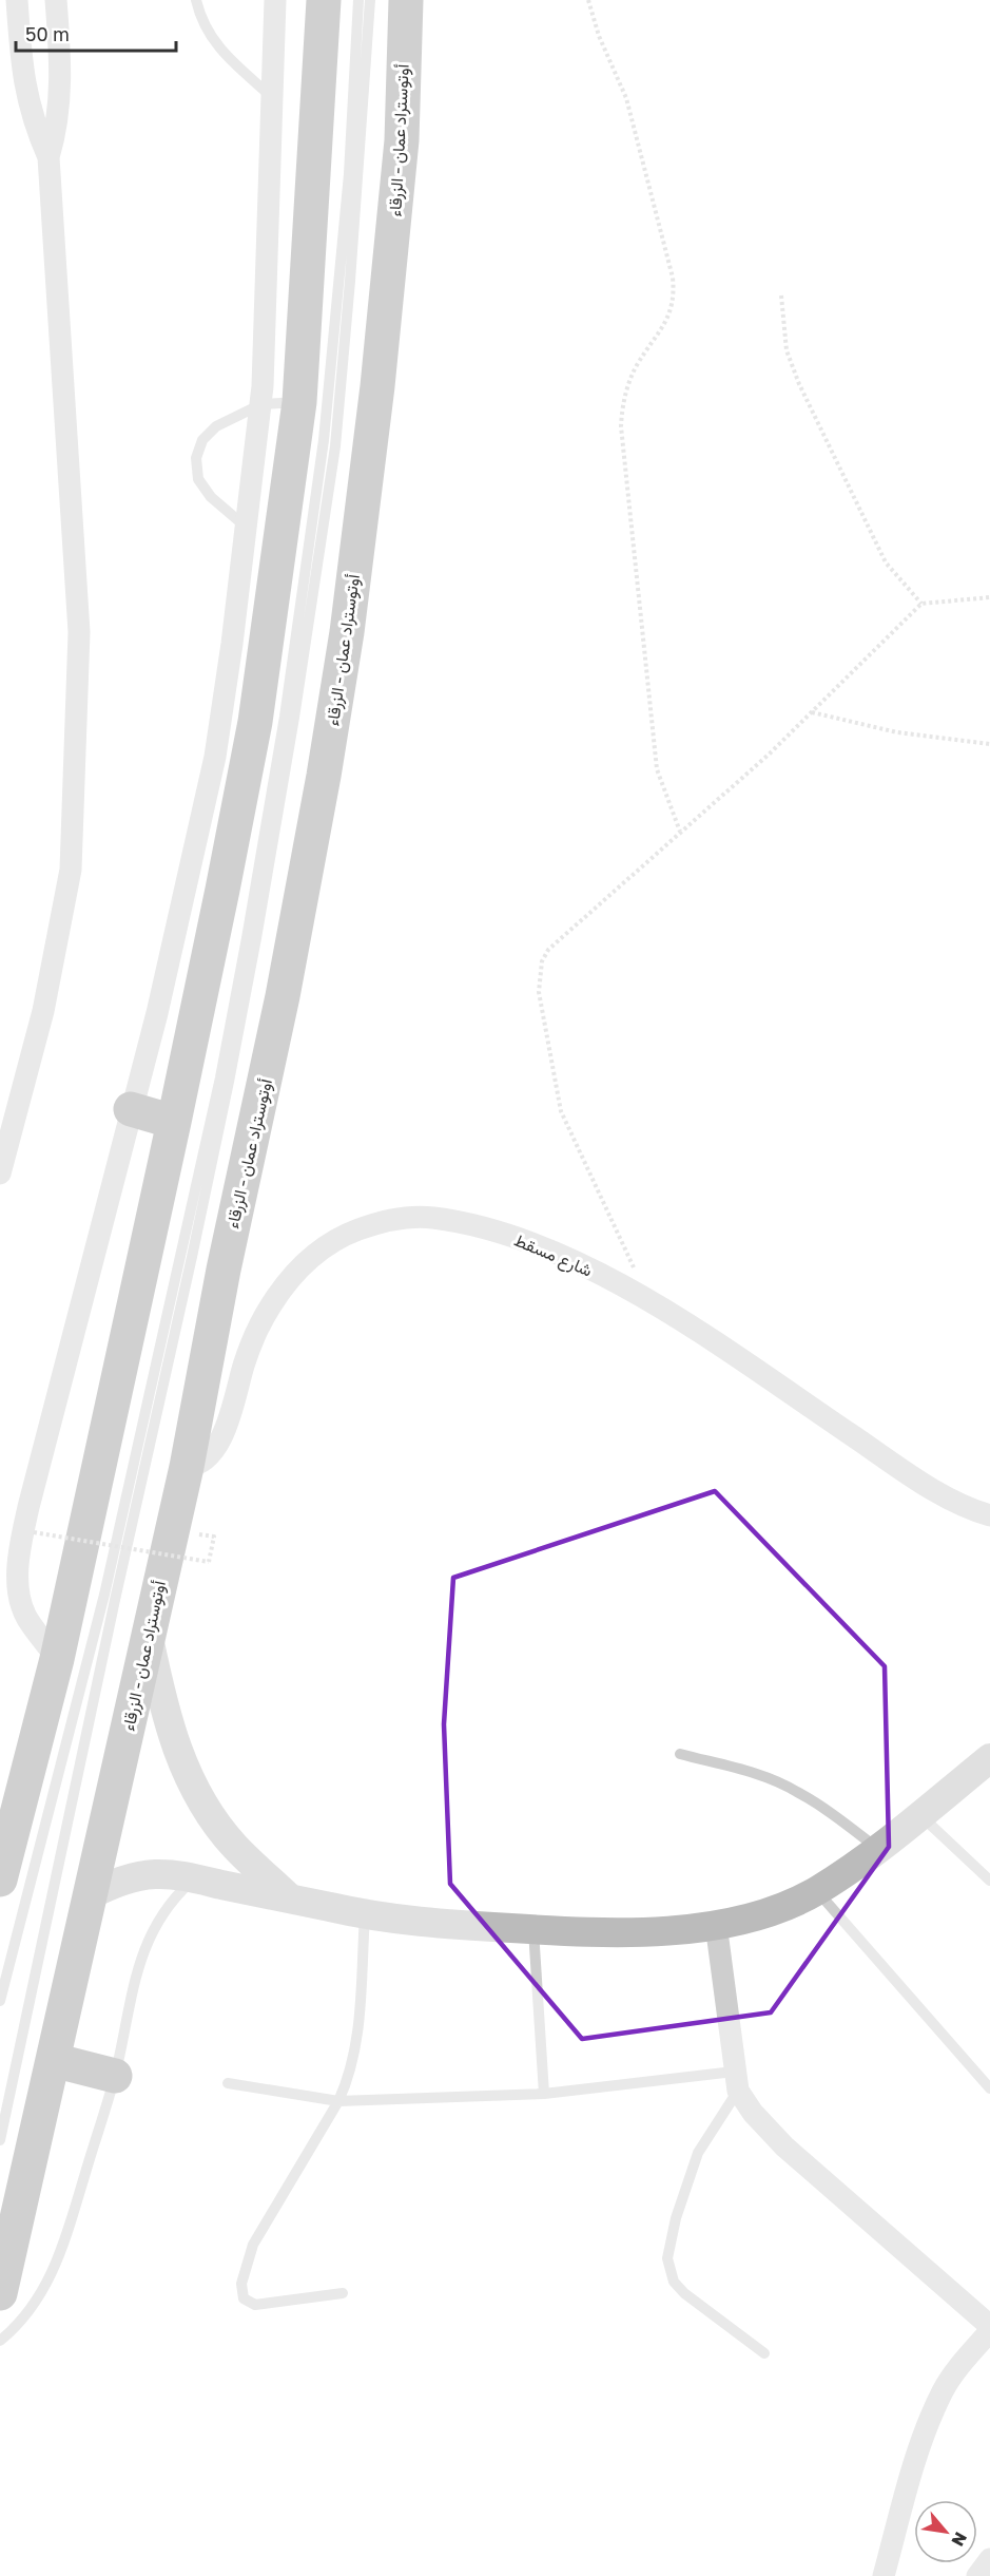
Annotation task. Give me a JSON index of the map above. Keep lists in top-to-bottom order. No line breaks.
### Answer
{"streets":{"highway":["أوتوستراد عمان - الزرقاء"],"street":["شارع مسقط"]},"crossings":[["أوتوستراد عمان - الزرقاء","شارع مسقط"]],"scale_bar":"50 m","north":"bottom right"}
